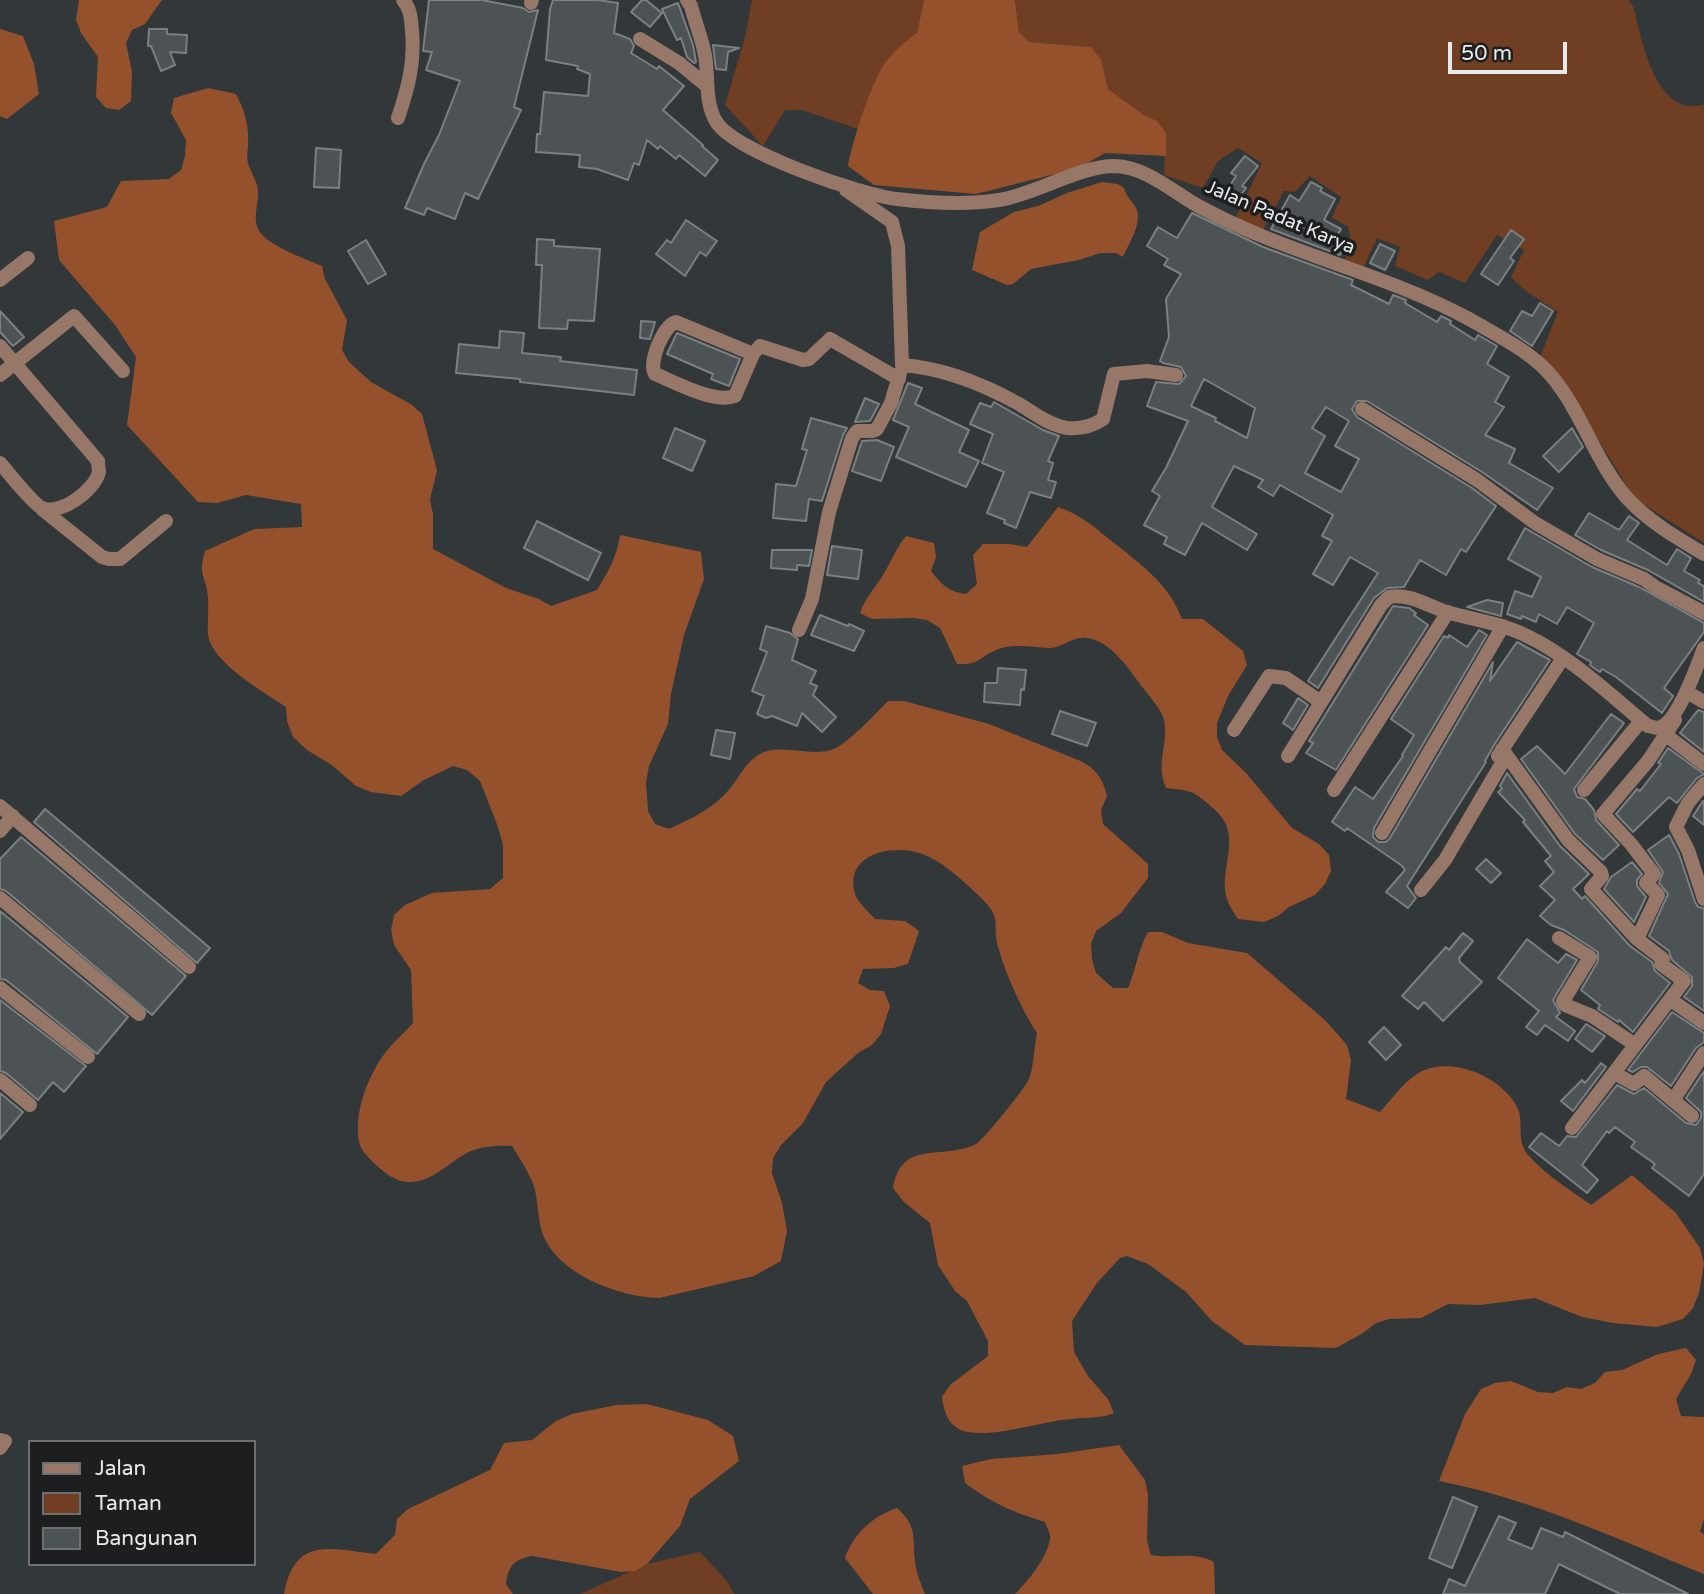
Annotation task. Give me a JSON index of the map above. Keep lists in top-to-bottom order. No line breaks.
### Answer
{"streets":{"street":["Jalan Padat Karya"]},"legend":["Jalan","Taman","Bangunan"],"scale_bar":"50 m"}
